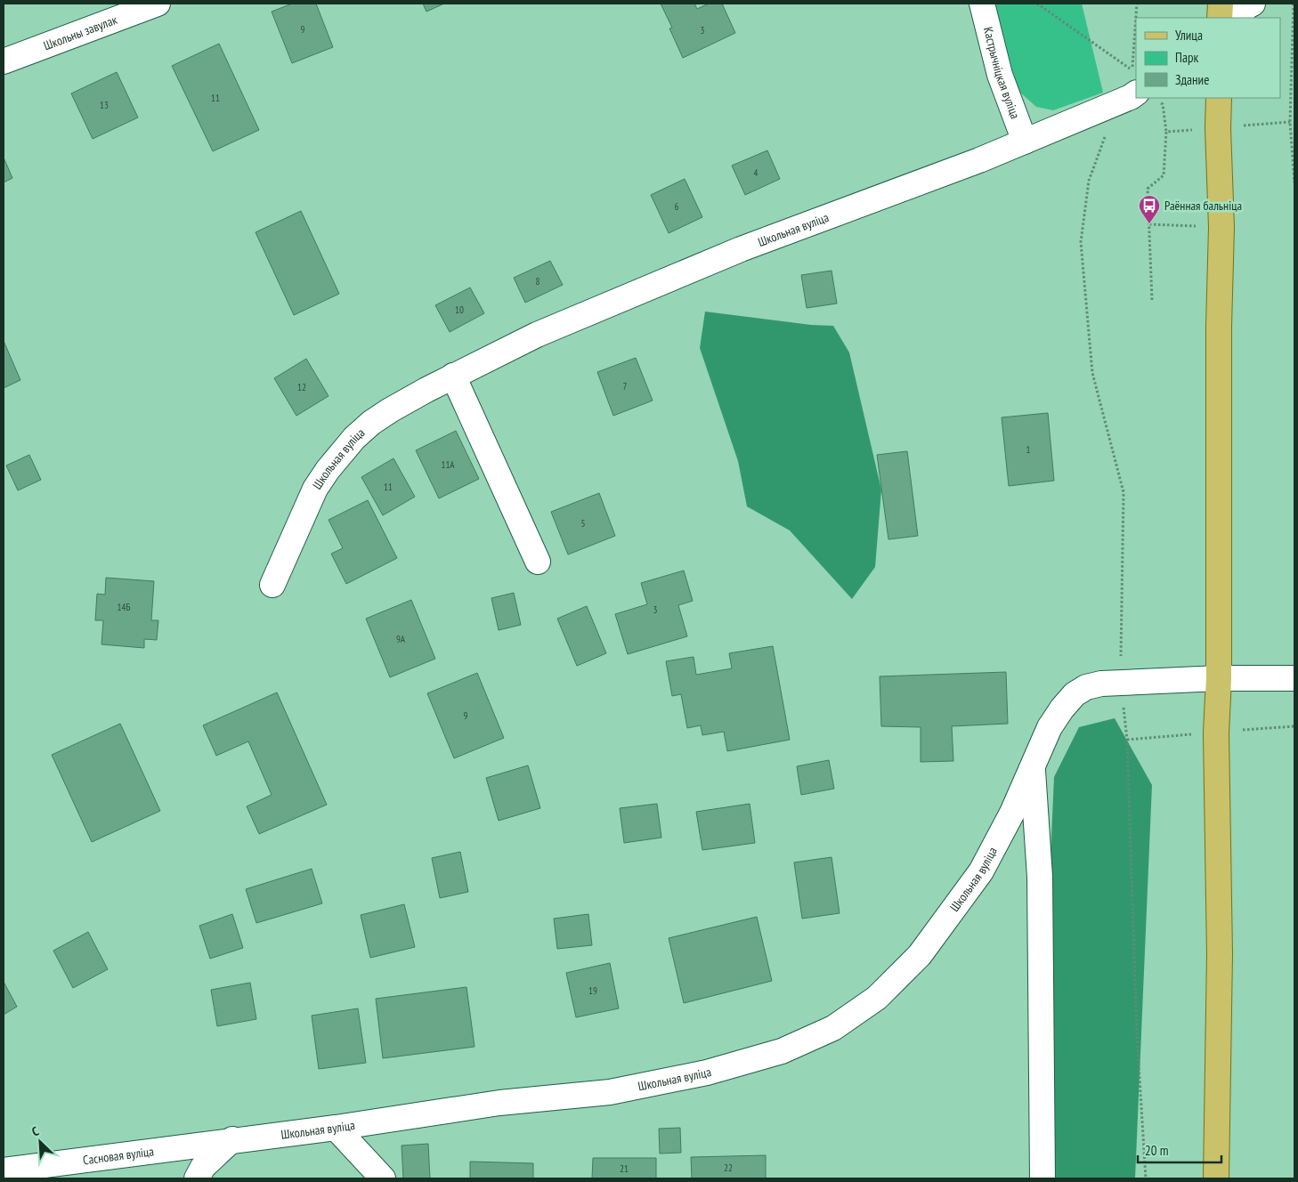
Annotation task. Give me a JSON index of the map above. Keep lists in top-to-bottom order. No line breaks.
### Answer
{"streets":{"street":["Школьны завулак","Кастрычніцкая вуліца","Школьная вуліца","Сасновая вуліца"]},"crossings":[["Кастрычніцкая вуліца","Школьная вуліца"],["Школьная вуліца","Сасновая вуліца"]],"places":{"bus stop":["Раённая бальніца"]},"house_numbers":["9","3","11","13","4","6","8","10","7","12","1","11А","11","5","14Б","3","9А","9","19","22","21"],"legend":["Улица","Парк","Здание"],"scale_bar":"20 m","north":"top left"}
